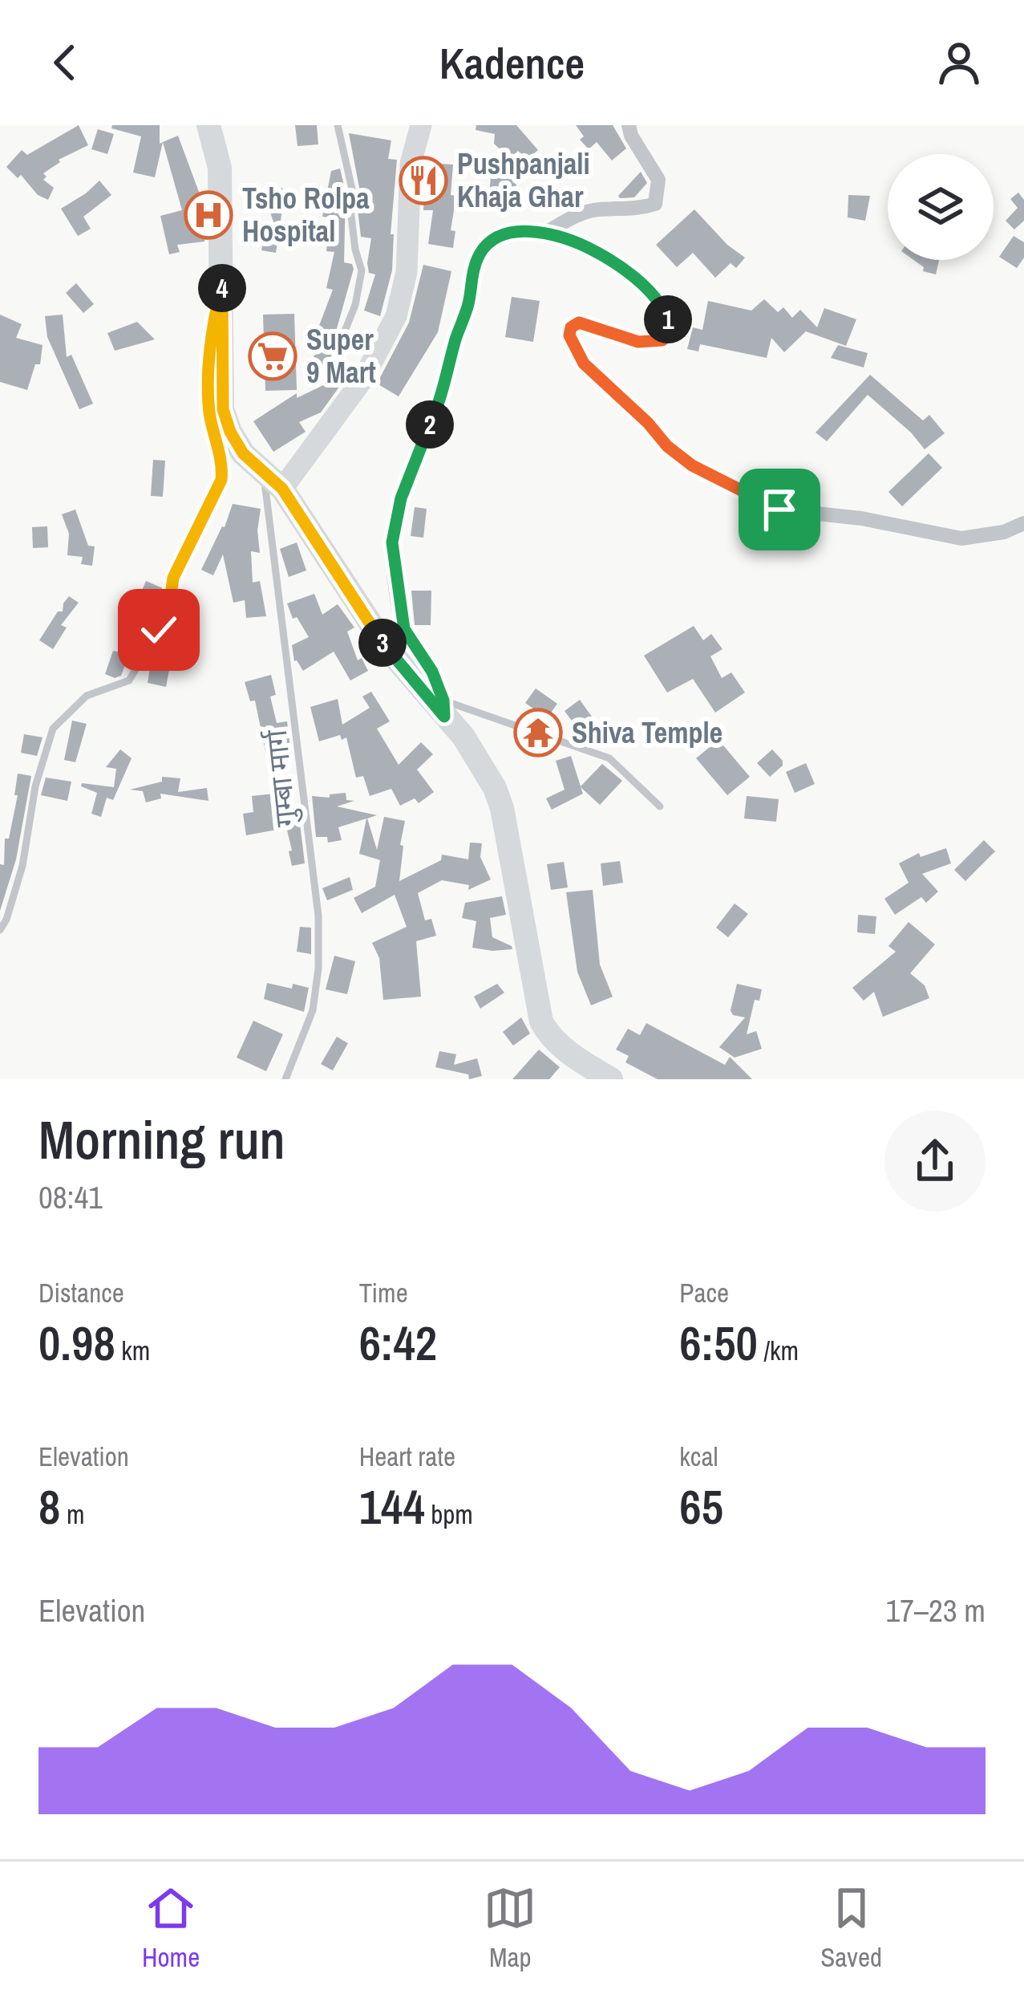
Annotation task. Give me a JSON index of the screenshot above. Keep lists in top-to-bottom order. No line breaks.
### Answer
{"streets":{"lane":["गुम्बा मार्ग"]},"places":{"restaurant":["Pushpanjali Khaja Ghar"],"hospital":["Tsho Rolpa Hospital"],"supermarket":["Super 9 Mart"],"temple":["Shiva Temple"]},"page":{"header":"Kadence","pins":["4","1","2","3"],"heading":["Morning run","08:41"],"stats":[["Distance","0.98 km"],["Time","6:42"],["Pace","6:50 /km"],["Elevation","8 m"],["Heart rate","144 bpm"],["kcal","65"]],"chart":["Elevation","17–23 m"],"tabs":["Home","Map","Saved"]}}
